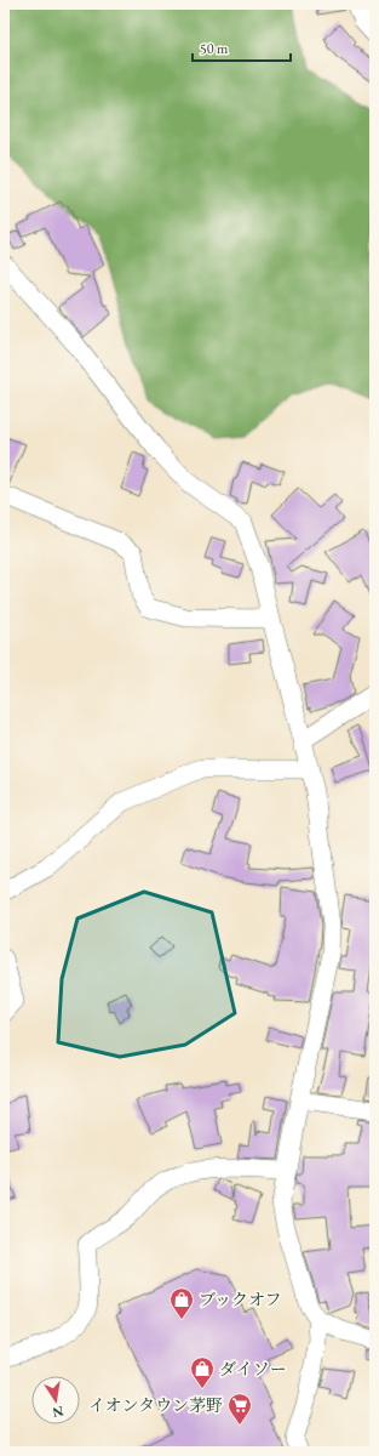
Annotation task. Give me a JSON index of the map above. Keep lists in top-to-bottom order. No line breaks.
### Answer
{"places":{"shop":["ブックオフ","ダイソー"],"supermarket":["イオンタウン茅野"]},"scale_bar":"50 m","north":"bottom"}
